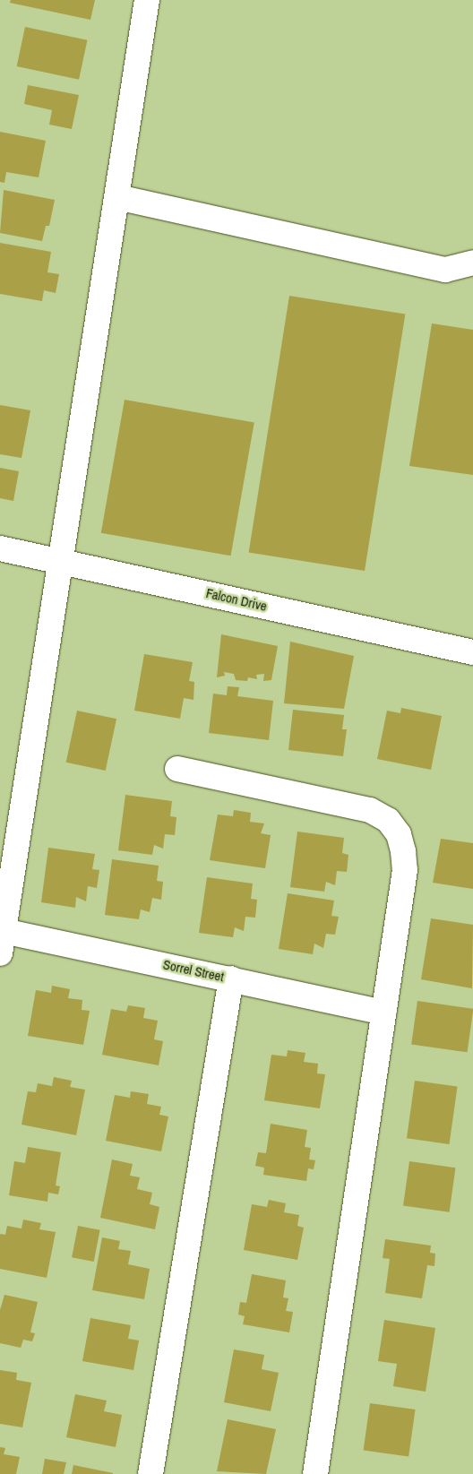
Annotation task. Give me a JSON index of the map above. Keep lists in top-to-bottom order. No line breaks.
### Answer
{"streets":{"street":["Falcon Drive","Sorrel Street"]}}
